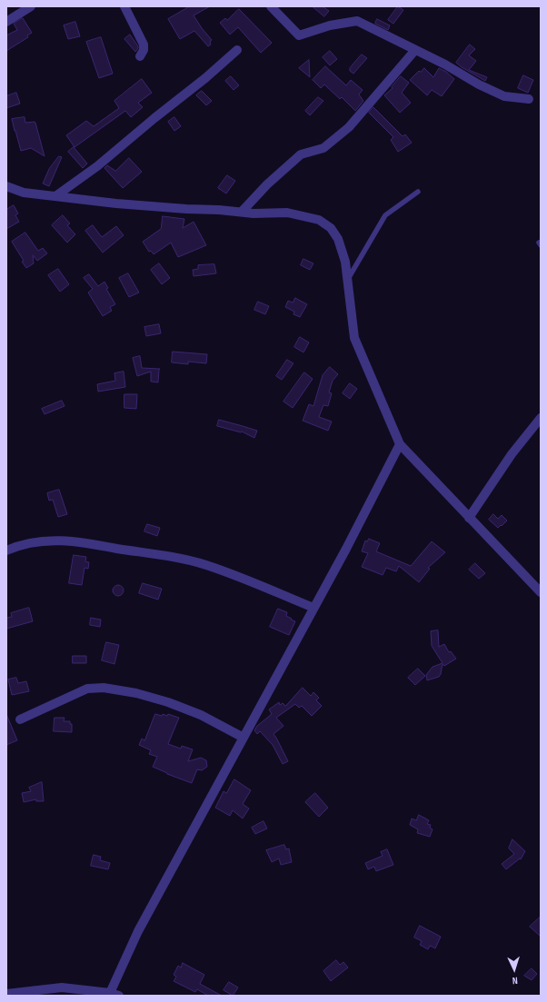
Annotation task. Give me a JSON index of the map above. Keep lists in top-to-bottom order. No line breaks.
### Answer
{"north":"bottom"}
